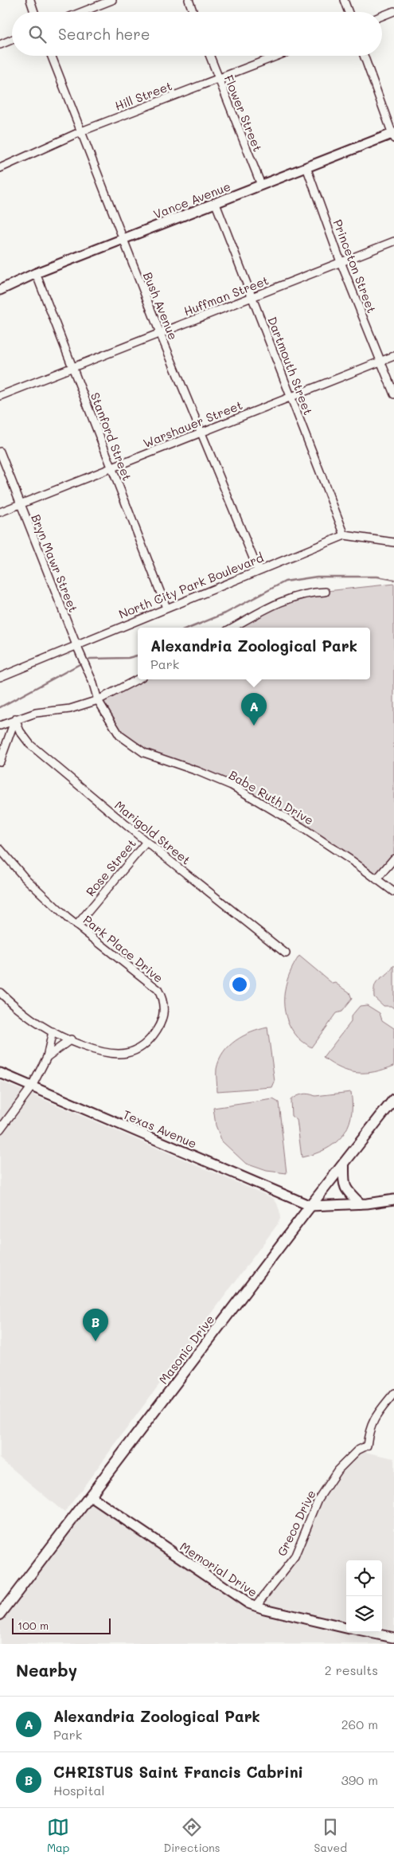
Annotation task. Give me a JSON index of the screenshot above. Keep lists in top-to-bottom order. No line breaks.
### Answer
{"streets":{"main road":["Masonic Drive"],"street":["Hill Street","Flower Street","Vance Avenue","Princeton Street","Huffman Street","Bush Avenue","Dartmouth Street","Warshauer Street","Stanford Street","Bryn Mawr Street","North City Park Boulevard","Babe Ruth Drive","Marigold Street","Rose Street","Park Place Drive","Texas Avenue","Greco Drive","Memorial Drive"]},"crossings":[["Hill Street","Flower Street"],["Hill Street","Bush Avenue"],["Flower Street","Vance Avenue"],["Vance Avenue","Princeton Street"],["Vance Avenue","Bush Avenue"],["Vance Avenue","Dartmouth Street"],["Vance Avenue","Stanford Street"],["Princeton Street","Huffman Street"],["Princeton Street","Warshauer Street"],["Huffman Street","Bush Avenue"],["Huffman Street","Dartmouth Street"],["Huffman Street","Stanford Street"],["Bush Avenue","Warshauer Street"],["Bush Avenue","North City Park Boulevard"],["Dartmouth Street","Warshauer Street"],["Dartmouth Street","North City Park Boulevard"],["Warshauer Street","Stanford Street"],["Warshauer Street","Bryn Mawr Street"],["Stanford Street","North City Park Boulevard"],["Bryn Mawr Street","North City Park Boulevard"],["Bryn Mawr Street","Babe Ruth Drive"],["Marigold Street","Rose Street"],["Rose Street","Park Place Drive"],["Texas Avenue","Masonic Drive"],["Masonic Drive","Memorial Drive"],["Greco Drive","Memorial Drive"]],"scale_bar":"100 m","page":{"search":"Search here","popup":["Alexandria Zoological Park","Park"],"pins":["A","B"],"scale":"100 m","heading":["Nearby","2 results"],"list":[{"mark":"A","name":"Alexandria Zoological Park","note":"Park","value":"260 m"},{"mark":"B","name":"CHRISTUS Saint Francis Cabrini","note":"Hospital","value":"390 m"}],"nav":["Map","Directions","Saved"]}}
